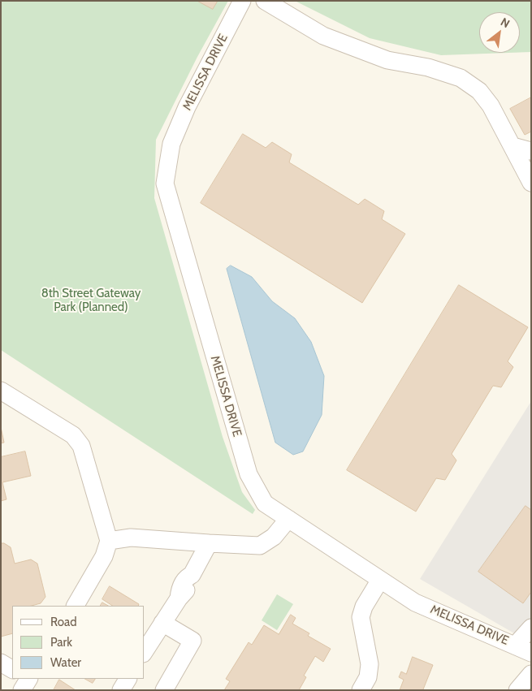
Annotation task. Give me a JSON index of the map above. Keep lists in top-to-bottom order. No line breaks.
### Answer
{"streets":{"street":["MELISSA DRIVE"]},"parks":["8th Street Gateway Park (Planned)"],"legend":["Road","Park","Water"],"north":"top right"}
